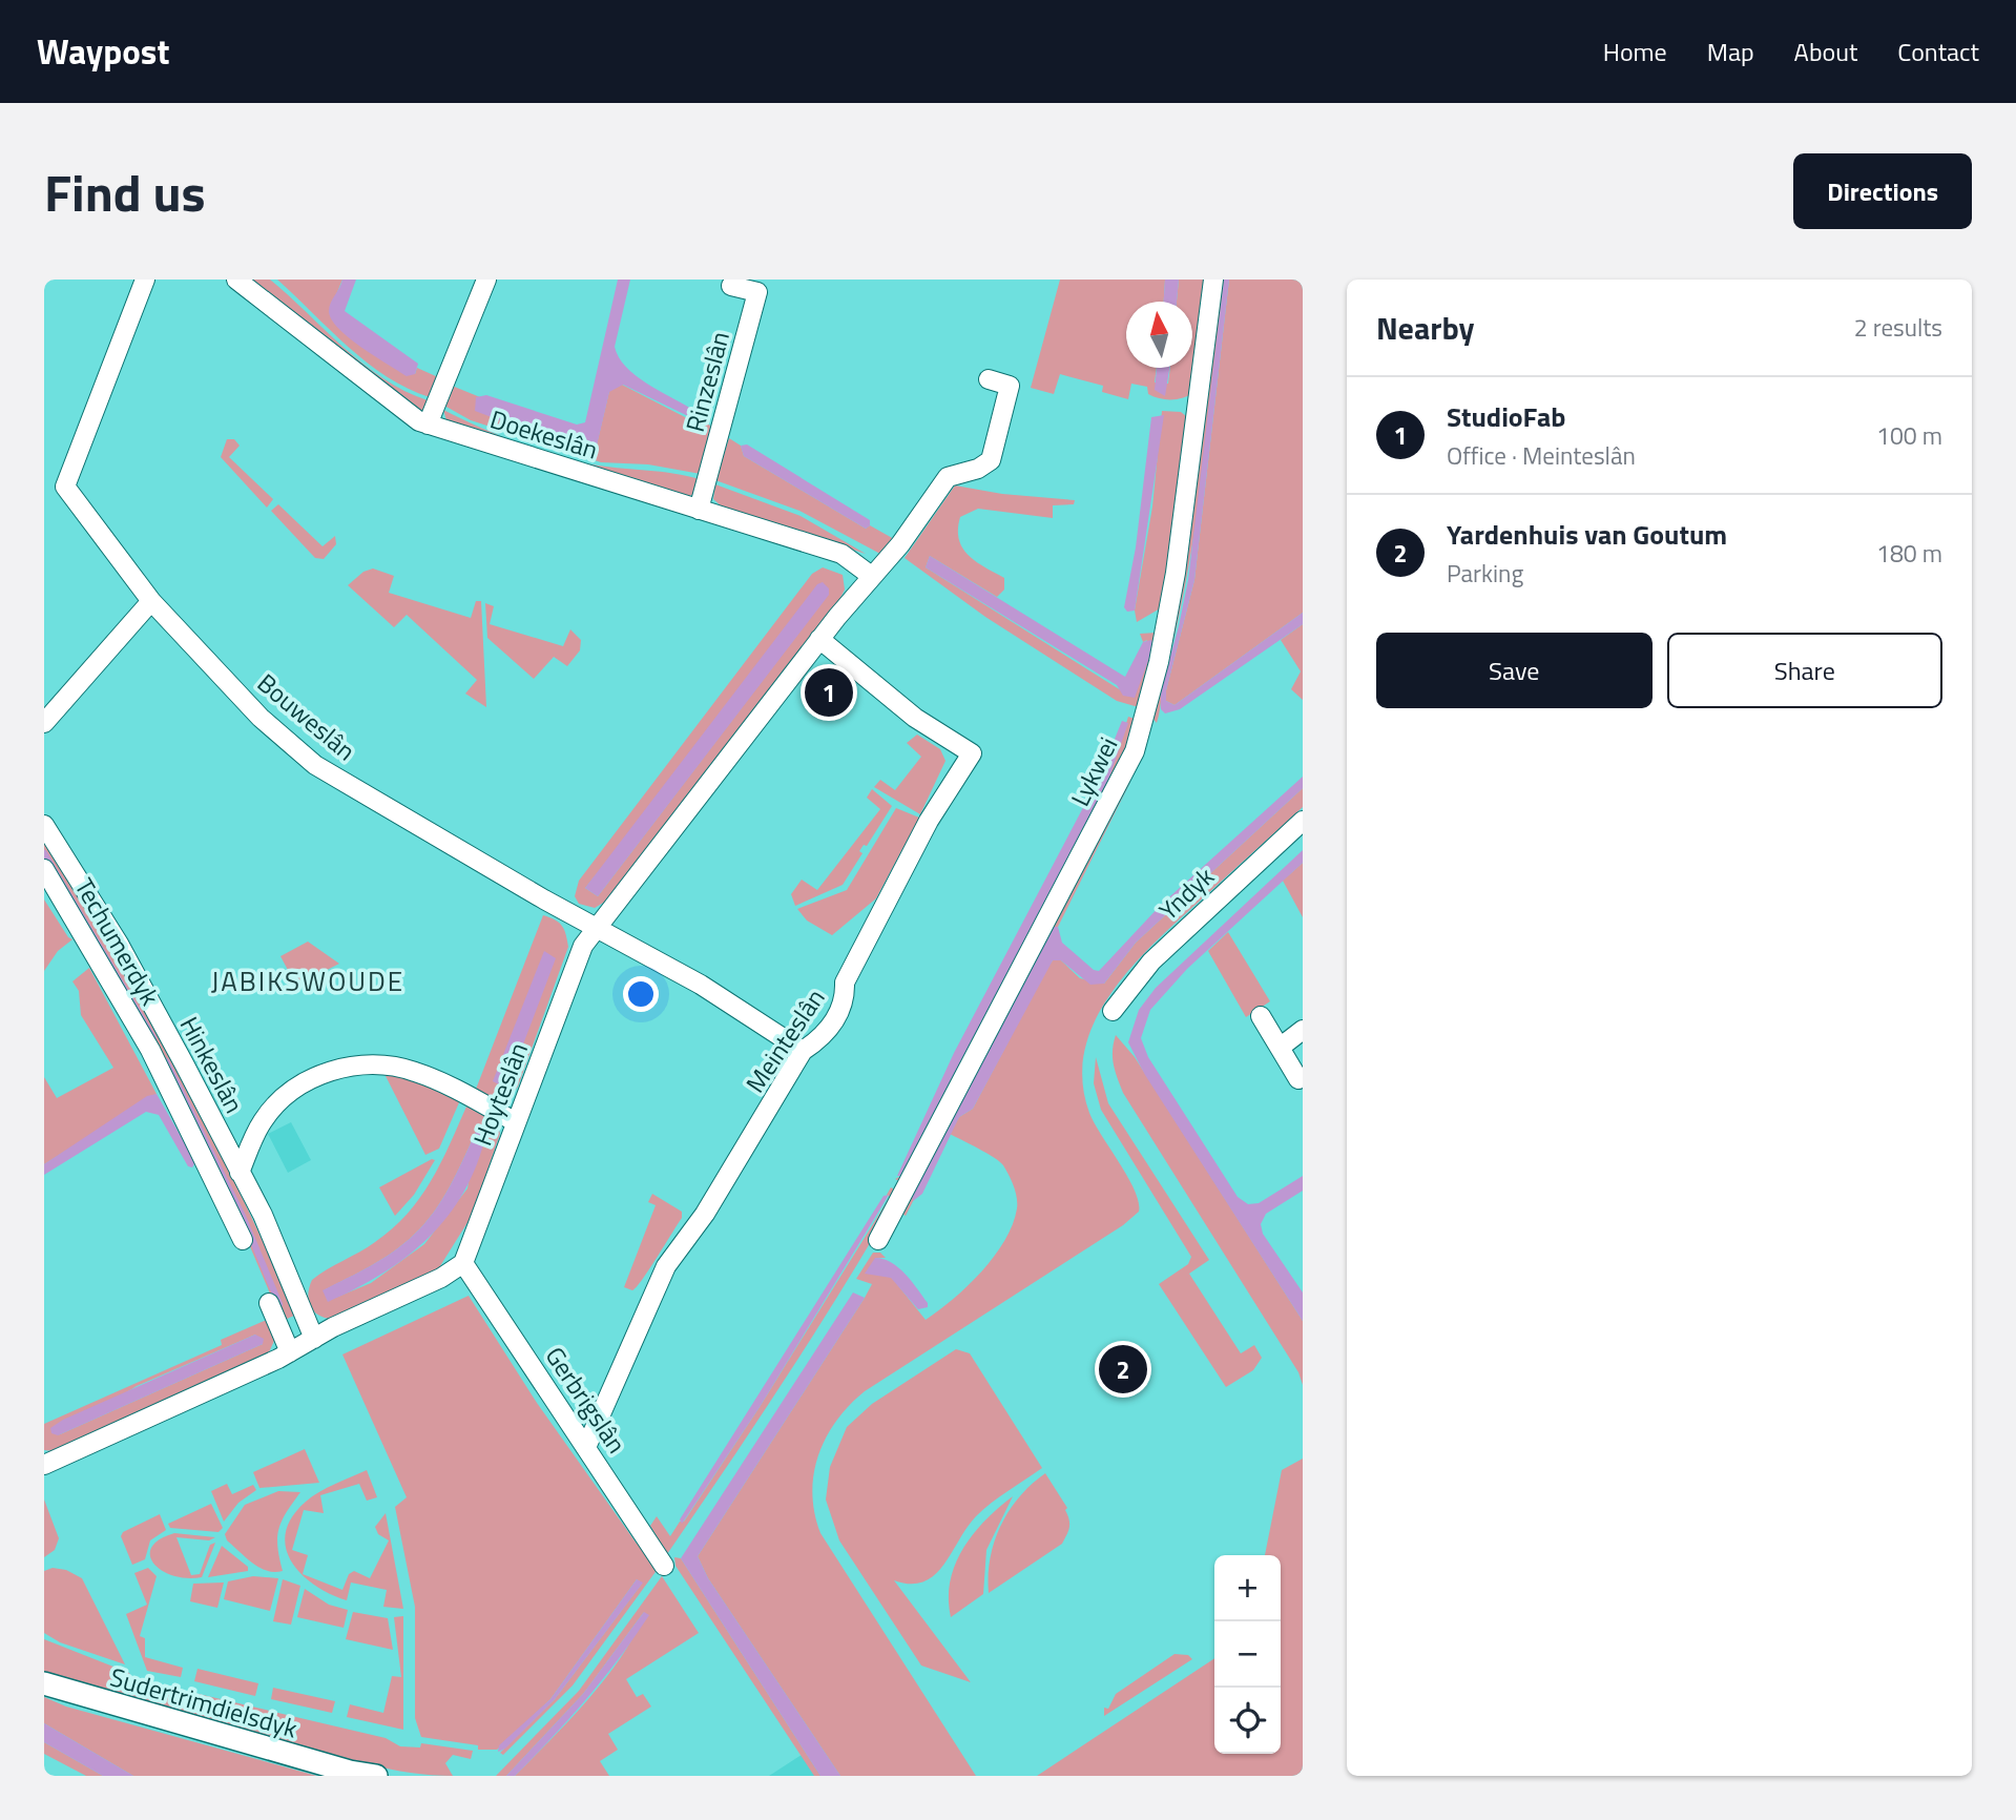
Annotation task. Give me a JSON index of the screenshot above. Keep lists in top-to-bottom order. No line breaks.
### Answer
{"streets":{"street":["Rinzeslân","Doekeslân","Bouweslân","Lykwei","Yndyk","Techumerdyk","Meinteslân","Hinkeslân","Hoyteslân","Gerbrigslân","Sudertrimdielsdyk"]},"crossings":[["Rinzeslân","Doekeslân"],["Doekeslân","Hoyteslân"],["Bouweslân","Meinteslân"],["Bouweslân","Hoyteslân"],["Meinteslân","Hoyteslân"],["Meinteslân","Gerbrigslân"],["Hoyteslân","Gerbrigslân"]],"districts":["JABIKSWOUDE"],"north":"top","page":{"header":"Waypost","nav":["Home","Map","About","Contact"],"title":"Find us","buttons":["Directions",["Save","Share"]],"heading":["Nearby","2 results"],"list":[{"mark":"1","name":"StudioFab","note":"Office · Meinteslân","value":"100 m"},{"mark":"2","name":"Yardenhuis van Goutum","note":"Parking","value":"180 m"}],"pins":["1","2"],"map_buttons":["+","−"]}}
